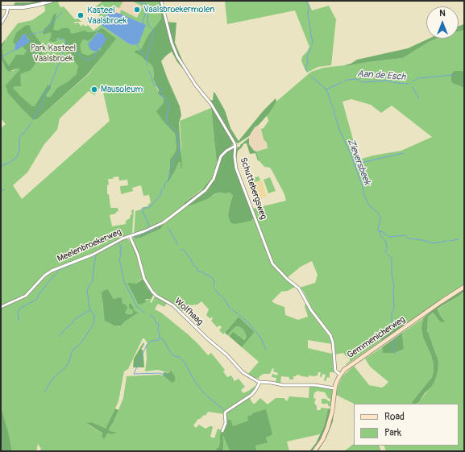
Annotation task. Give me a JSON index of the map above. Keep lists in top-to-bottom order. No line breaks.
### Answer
{"streets":{"main road":["Gemmenicherweg"],"street":["Schuttebergsweg","Meelenbroekerweg","Wolfhaag"]},"crossings":[["Schuttebergsweg","Meelenbroekerweg"],["Schuttebergsweg","Gemmenicherweg"],["Meelenbroekerweg","Wolfhaag"],["Wolfhaag","Gemmenicherweg"]],"water":["Aan de Esch","Zieversbeek"],"parks":["Park Kasteel Vaalsbroek"],"places":["Vaalsbroekermolen","Kasteel Vaalsbroek","Mausoleum"],"legend":["Road","Park"],"north":"top"}
